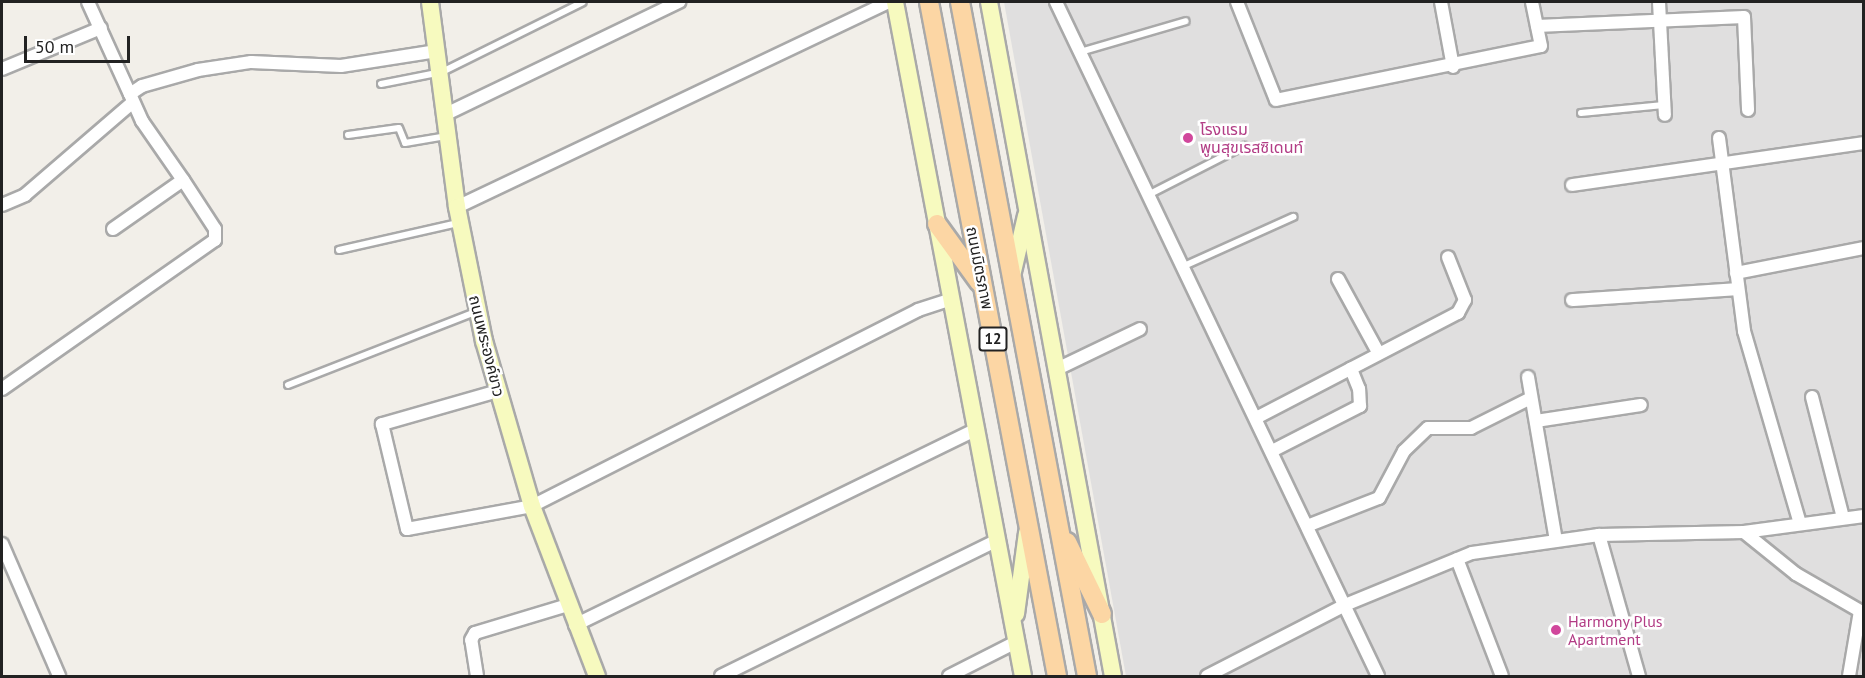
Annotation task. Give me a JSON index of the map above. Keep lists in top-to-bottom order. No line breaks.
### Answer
{"streets":{"main road":["ถนนมิตรภาพ","12","ถนนพระองค์ขาว"]},"places":["โรงแรม พูนสุขเรสซิเดนท์","Harmony Plus Apartment"],"scale_bar":"50 m"}
